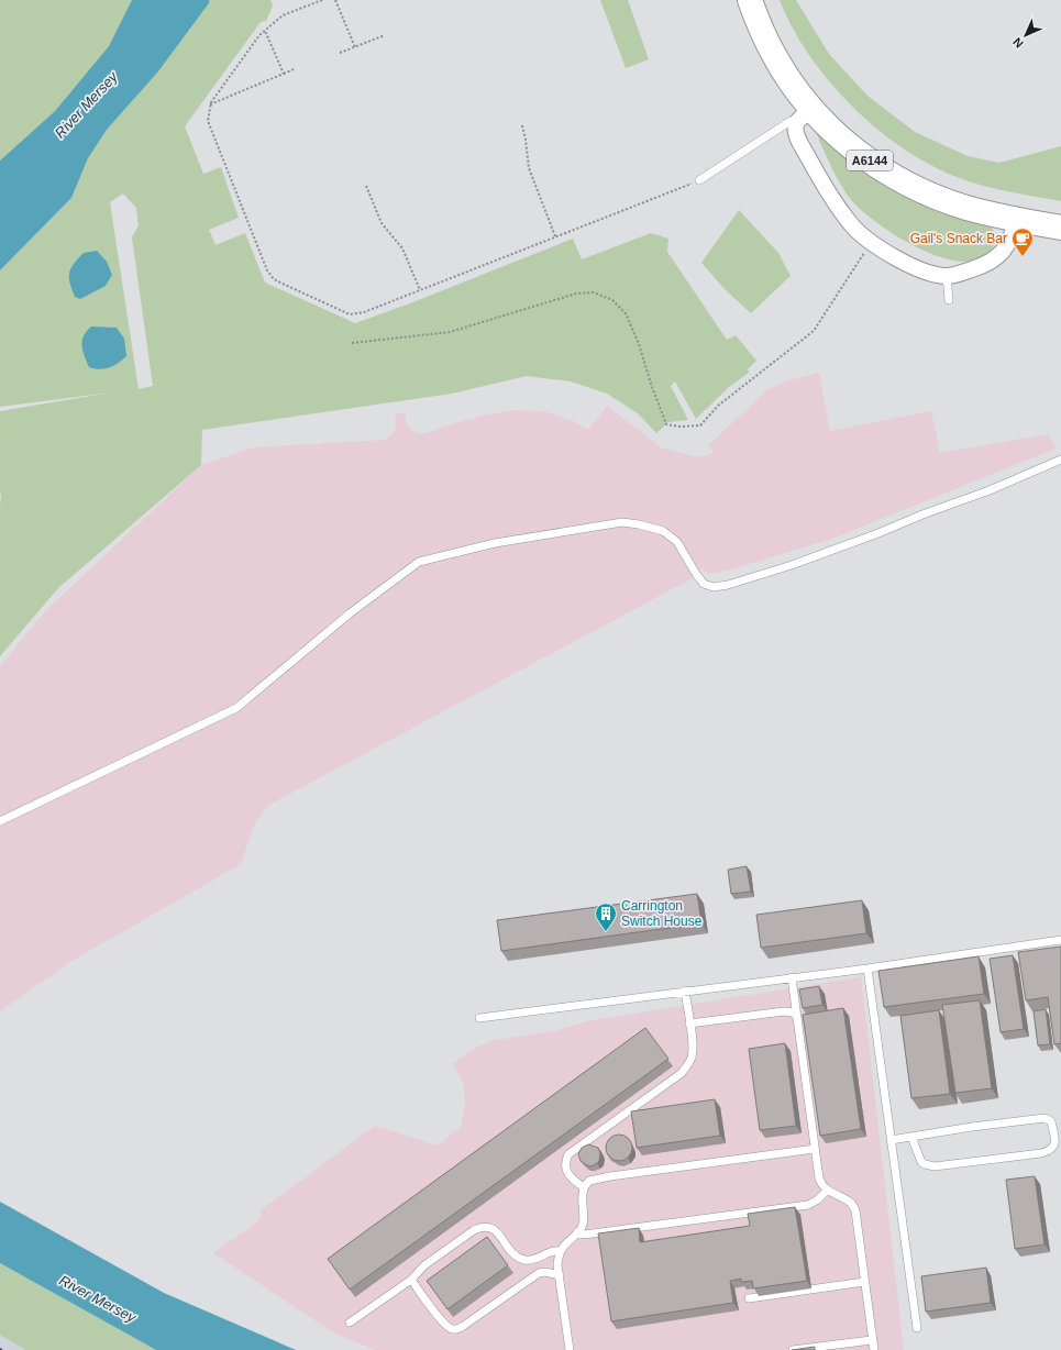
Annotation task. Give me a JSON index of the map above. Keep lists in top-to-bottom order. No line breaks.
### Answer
{"streets":{"main road":["A6144"]},"water":["River Mersey"],"places":{"cafe":["Gail's Snack Bar"],"building":["Carrington Switch House"]},"north":"bottom left"}
